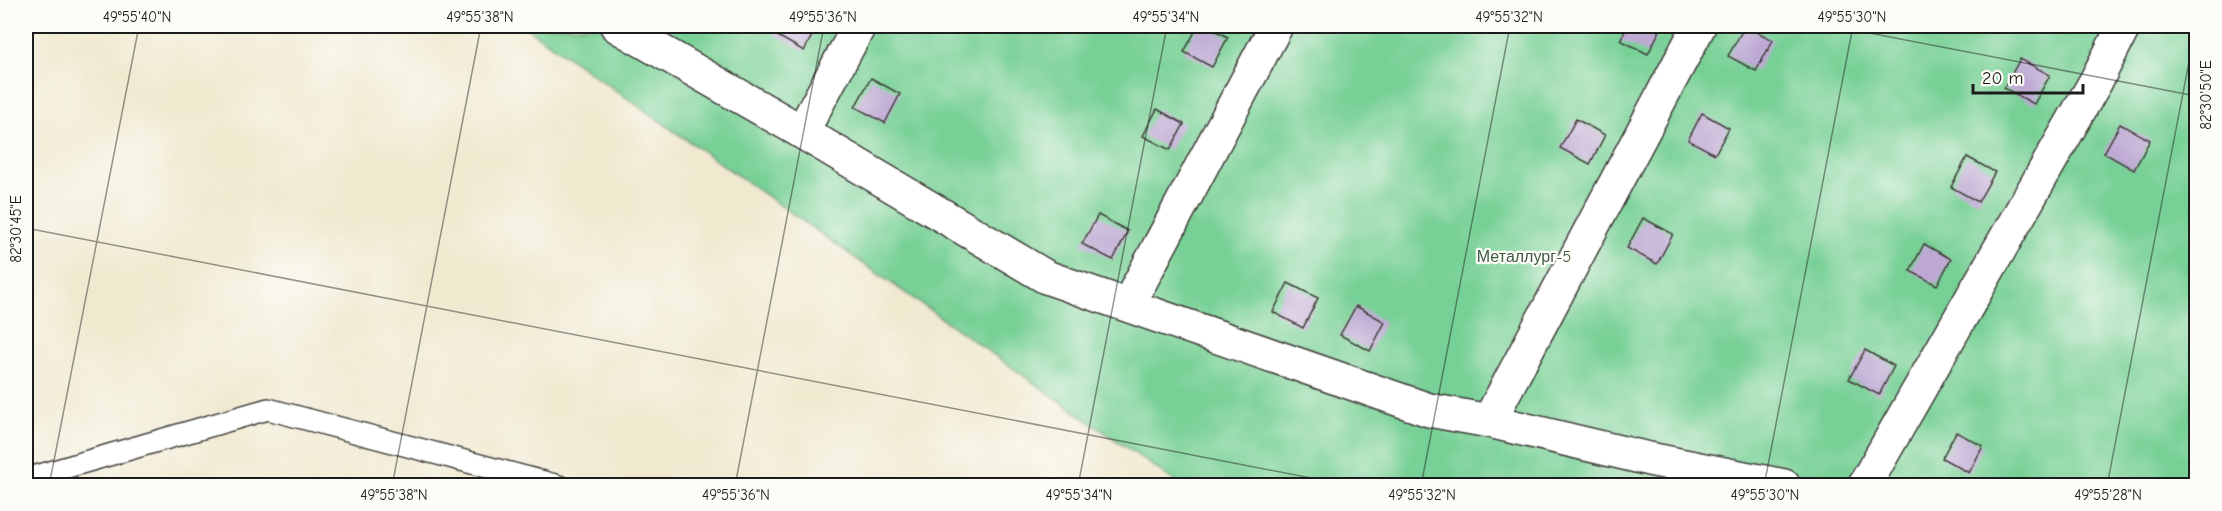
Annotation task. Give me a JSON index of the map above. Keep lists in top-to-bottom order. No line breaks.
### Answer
{"parks":["Металлург-5"],"scale_bar":"20 m","coordinates":["49°55'40\"N","49°55'38\"N","49°55'36\"N","49°55'34\"N","49°55'32\"N","49°55'30\"N","82°30'50\"E","82°30'45\"E","49°55'28\"N"]}
